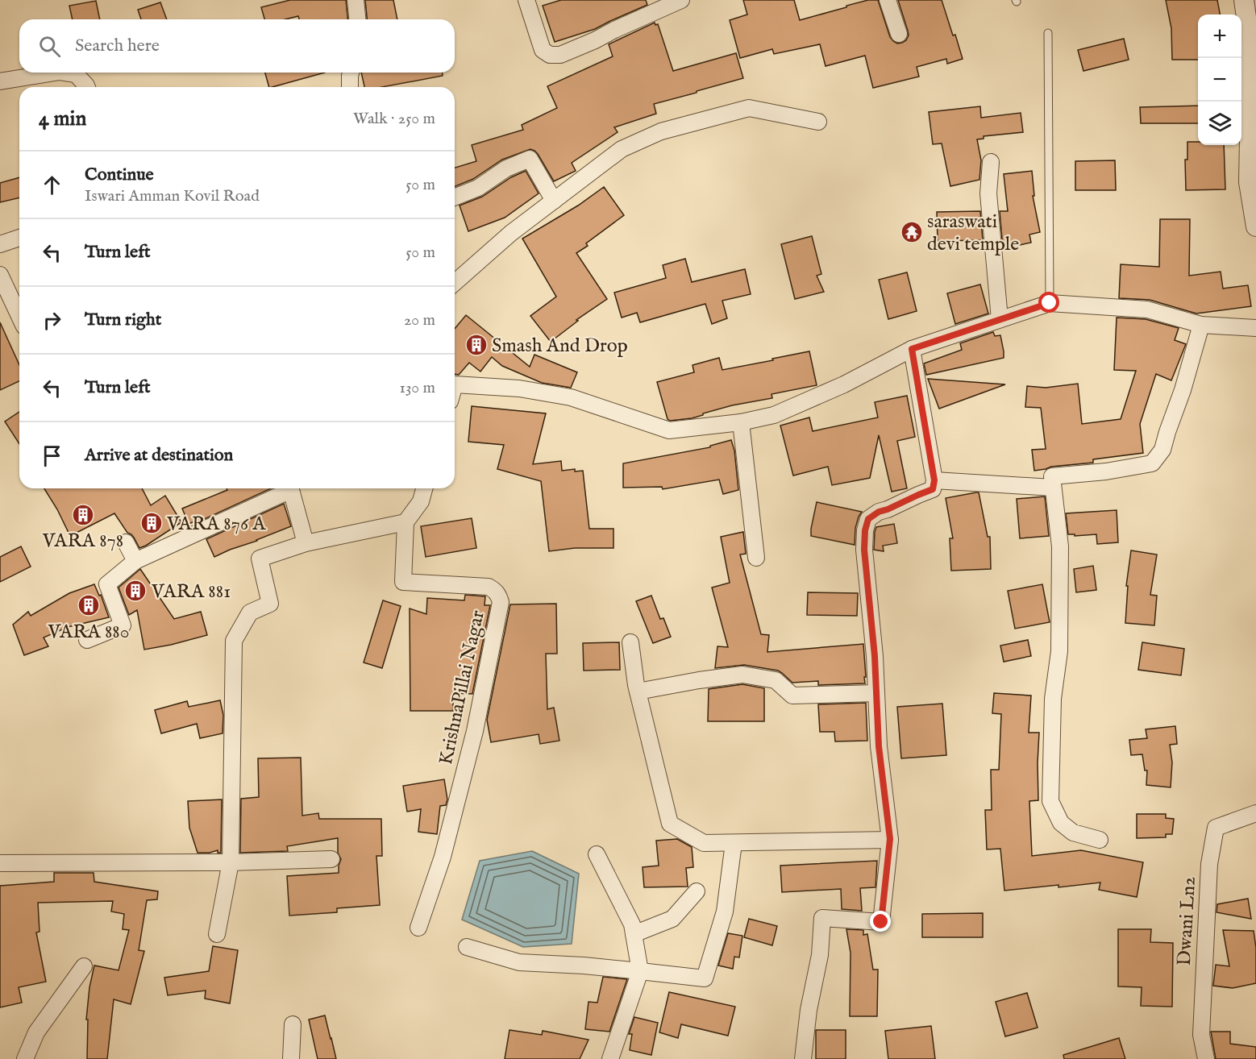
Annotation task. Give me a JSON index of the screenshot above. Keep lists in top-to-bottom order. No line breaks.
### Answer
{"streets":{"street":["KrishnaPillai Nagar","Dwani Ln2"]},"places":{"temple":["saraswati devi temple"],"building":["Smash And Drop","VARA 878","VARA 876 A","VARA 881","VARA 880"]},"page":{"map_buttons":["+","−"],"search":"Search here","heading":["4 min","Walk · 250 m"],"list":[["Continue","Iswari Amman Kovil Road","50 m"],["Turn left","50 m"],["Turn right","20 m"],["Turn left","130 m"],"Arrive at destination"]}}
